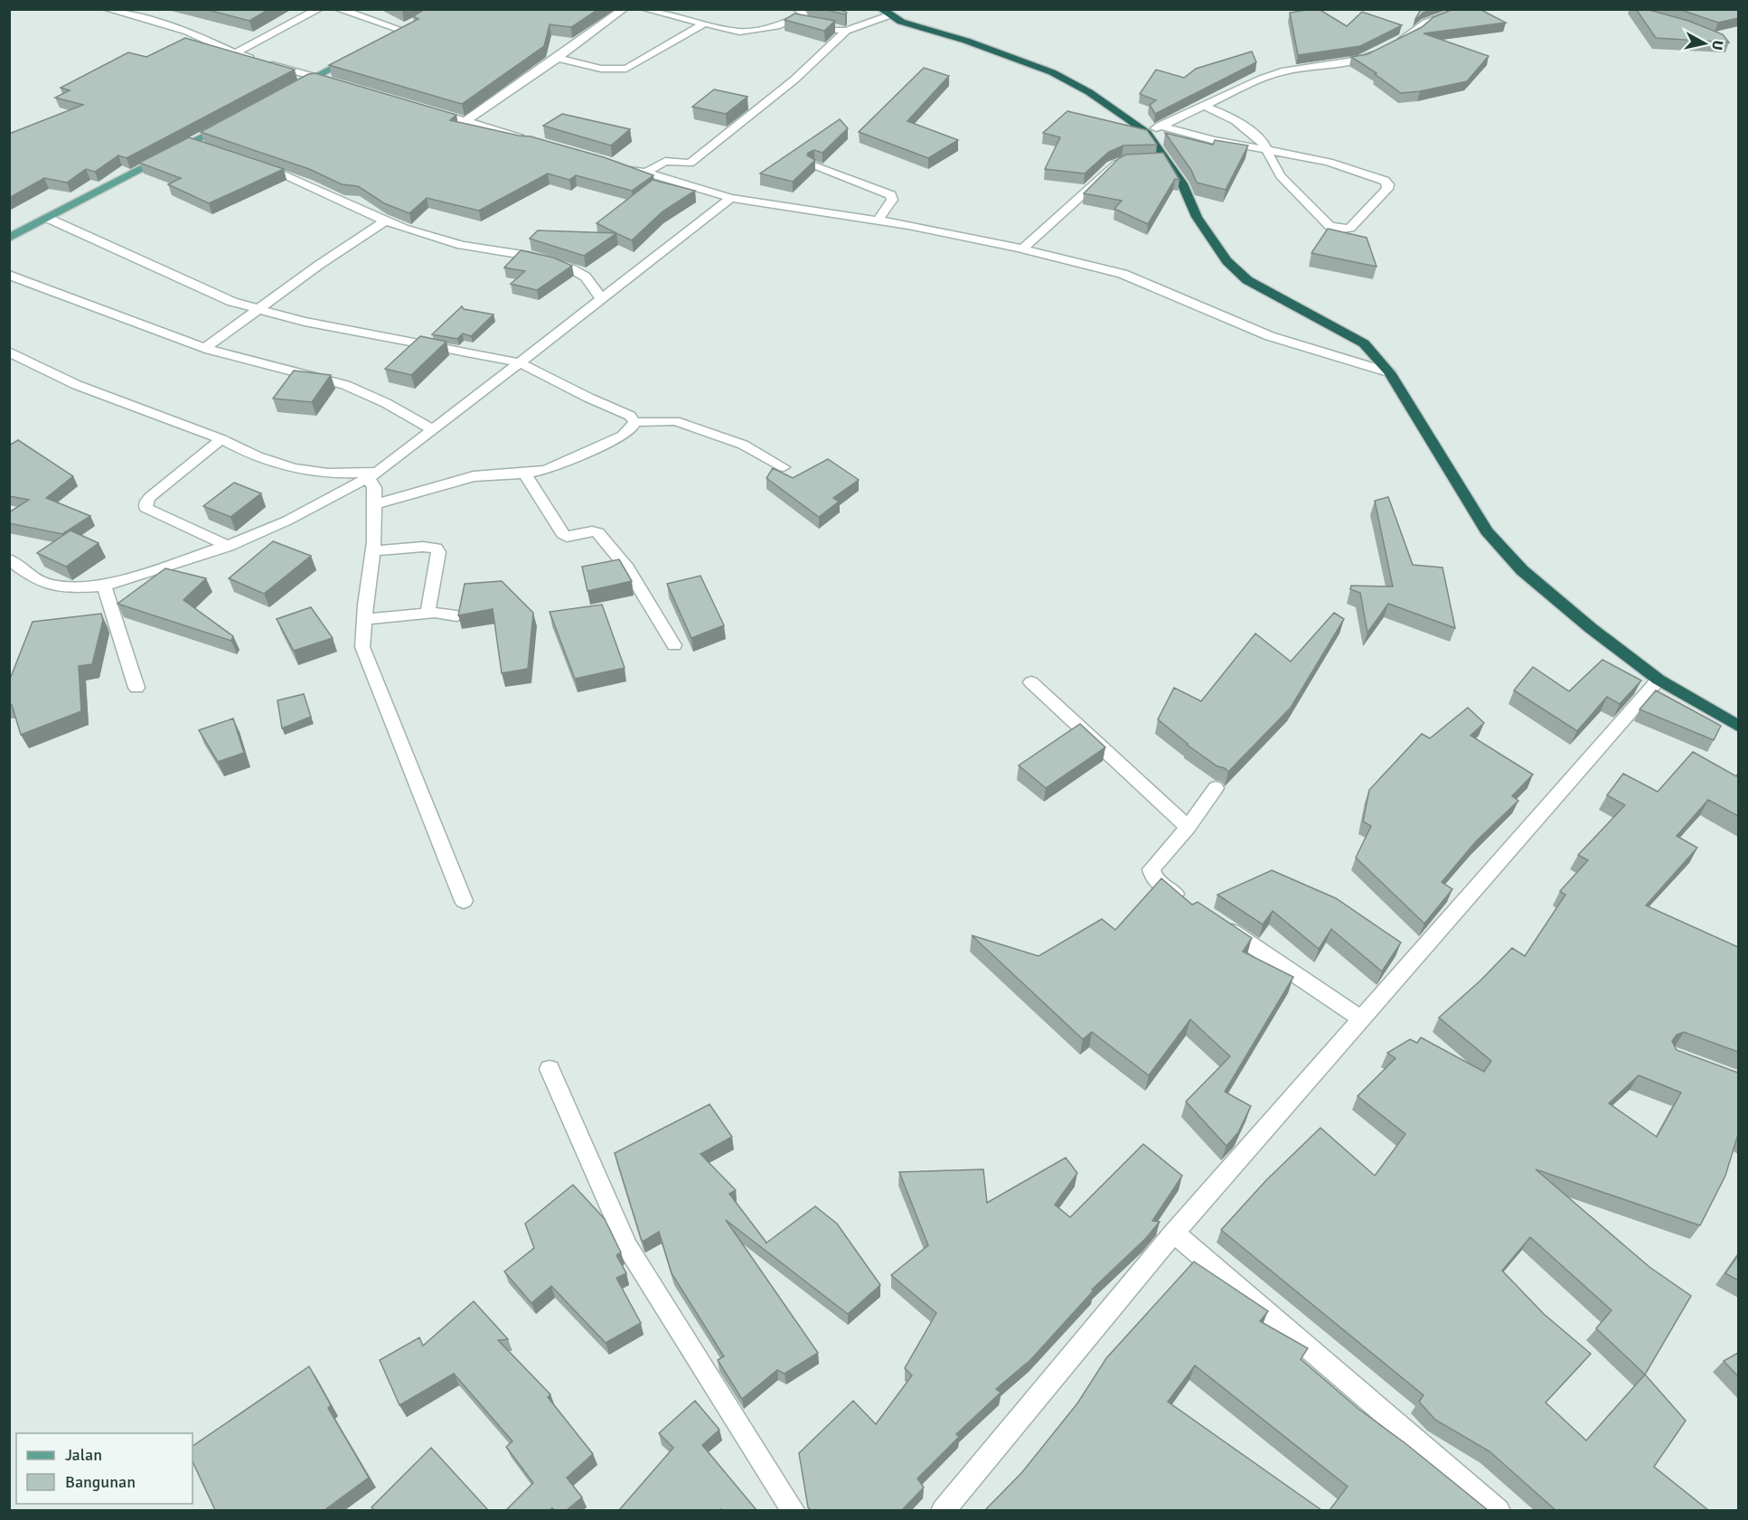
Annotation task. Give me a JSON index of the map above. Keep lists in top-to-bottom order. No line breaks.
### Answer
{"legend":["Jalan","Bangunan"],"north":"right"}
